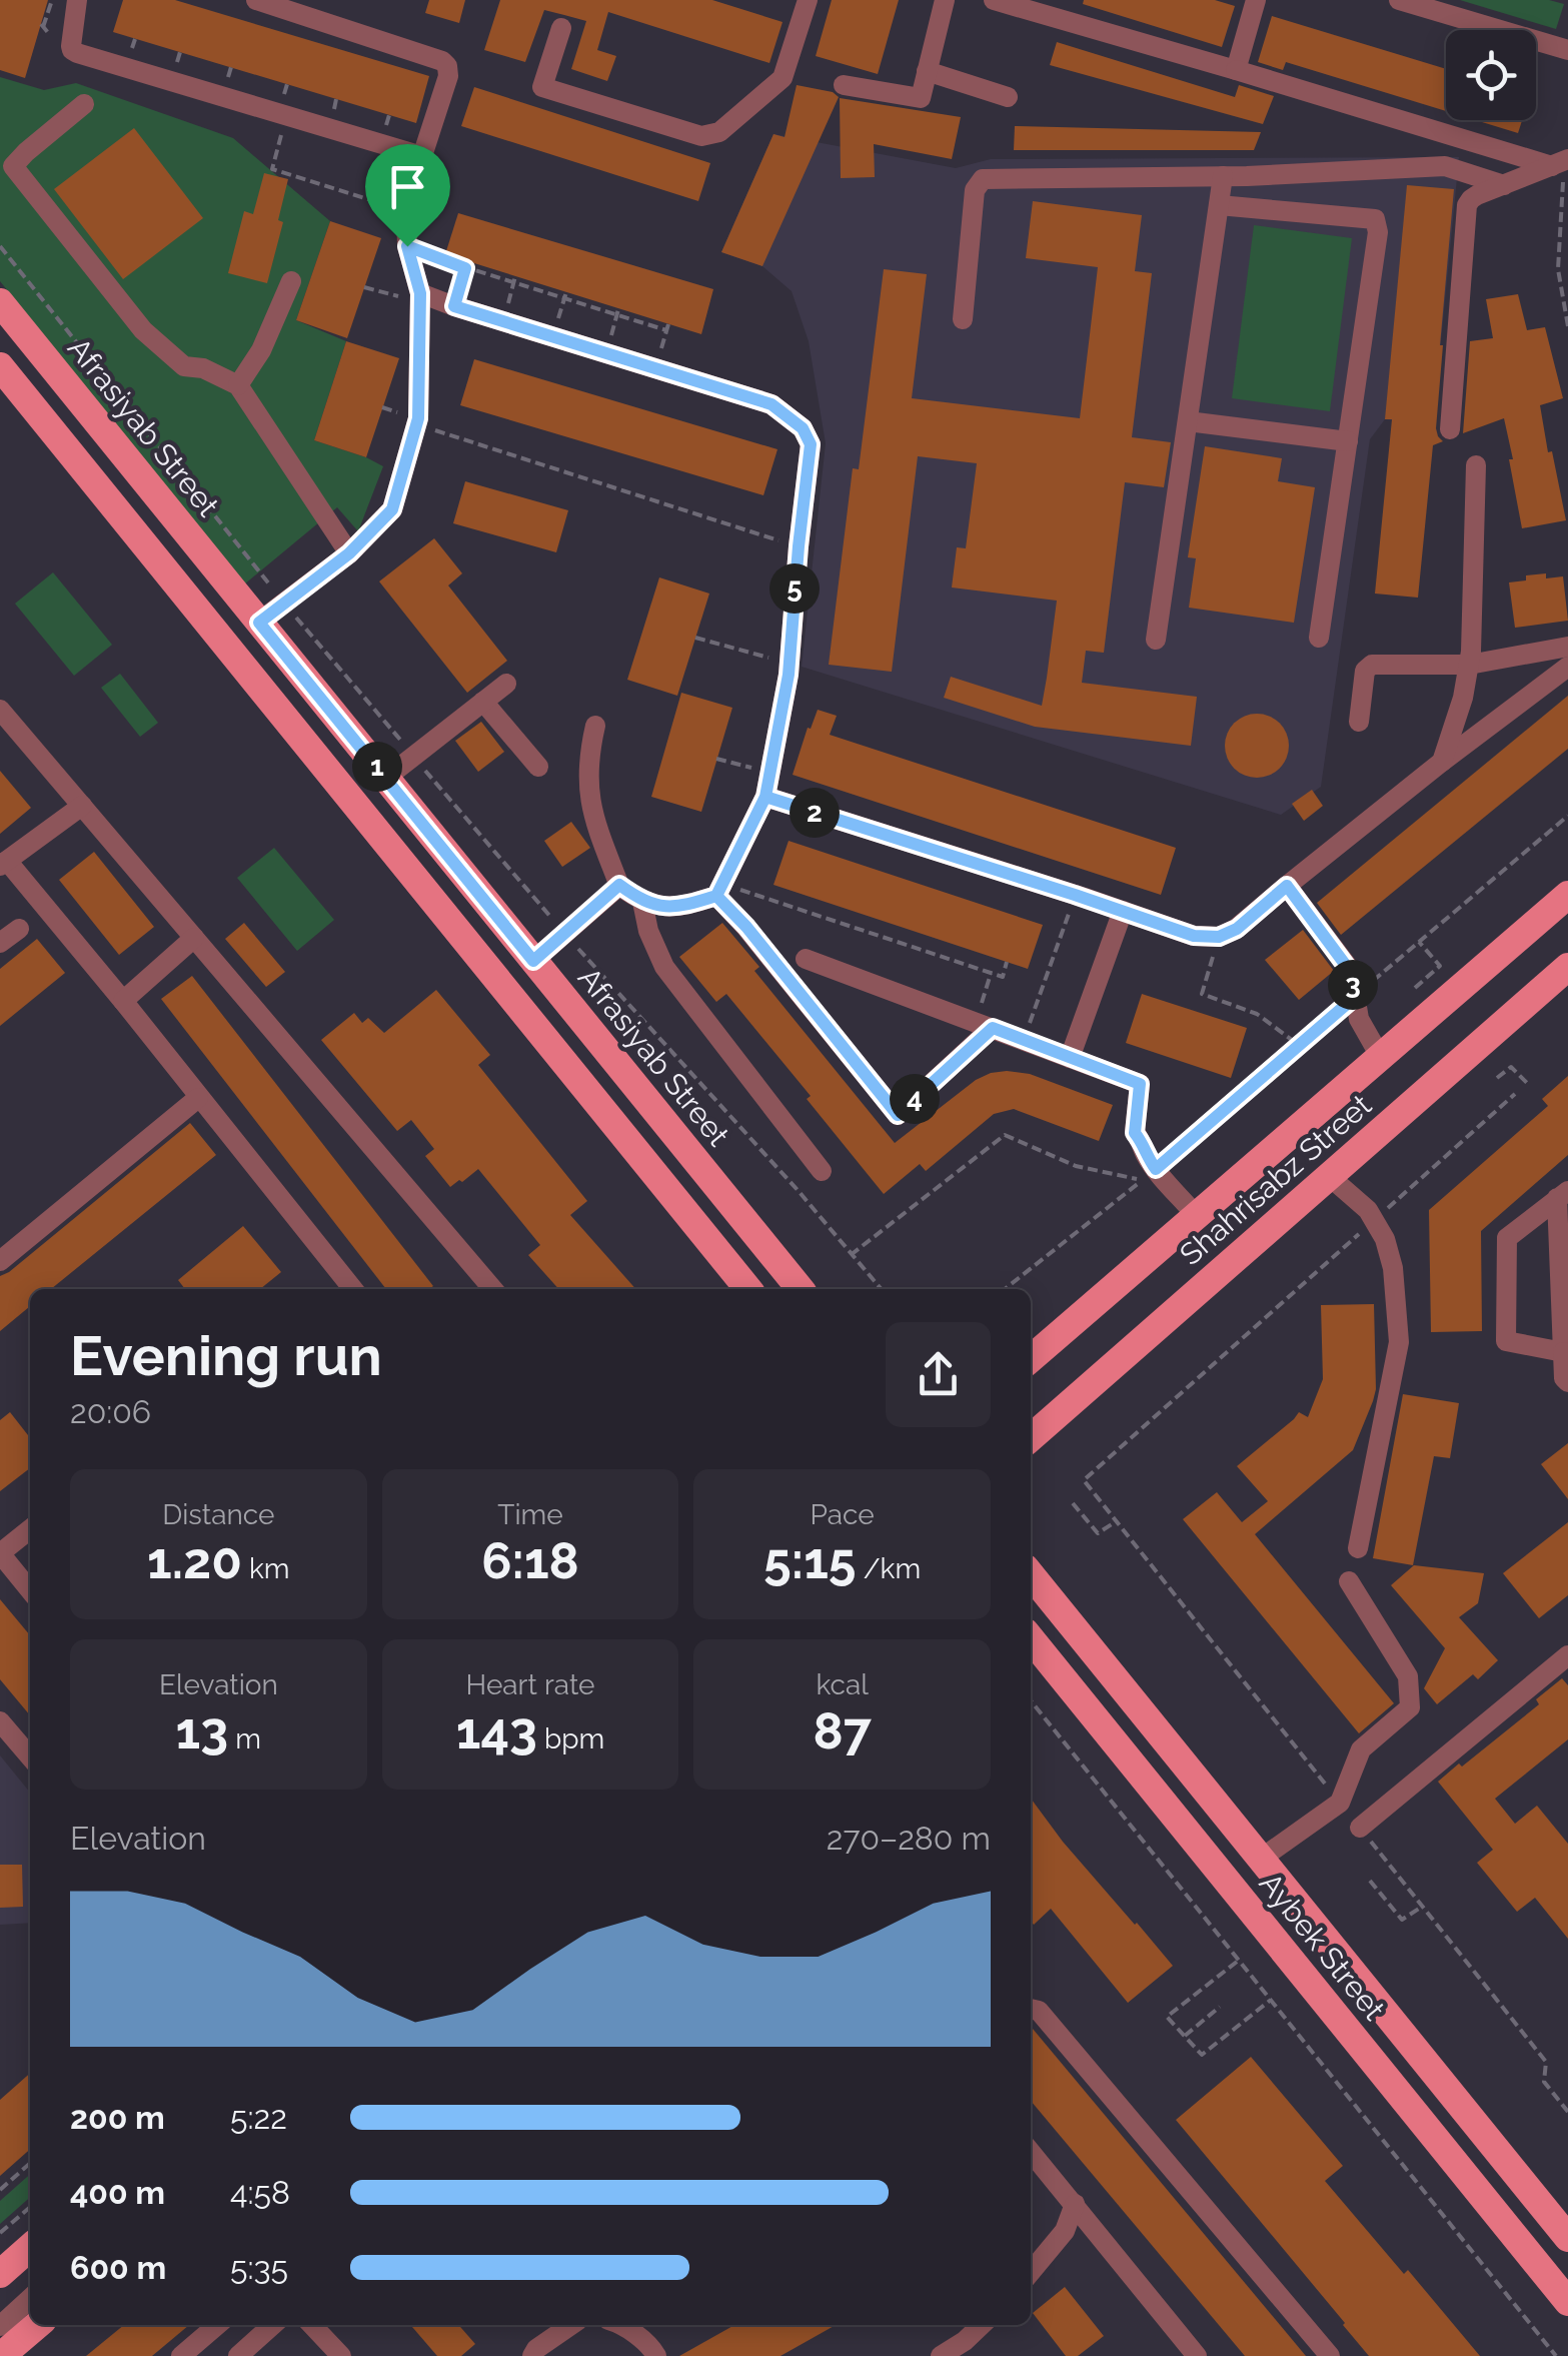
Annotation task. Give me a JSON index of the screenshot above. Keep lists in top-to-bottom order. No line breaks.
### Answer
{"streets":{"main road":["Afrasiyab Street","Shahrisabz Street","Aybek Street"]},"page":{"pins":["5","1","2","3","4"],"heading":["Evening run","20:06"],"stats":[["Distance","1.20 km"],["Time","6:18"],["Pace","5:15 /km"],["Elevation","13 m"],["Heart rate","143 bpm"],["kcal","87"]],"chart":["Elevation","270–280 m"],"list":[{"name":"200 m","note":"5:22"},{"name":"400 m","note":"4:58"},{"name":"600 m","note":"5:35"}]}}
